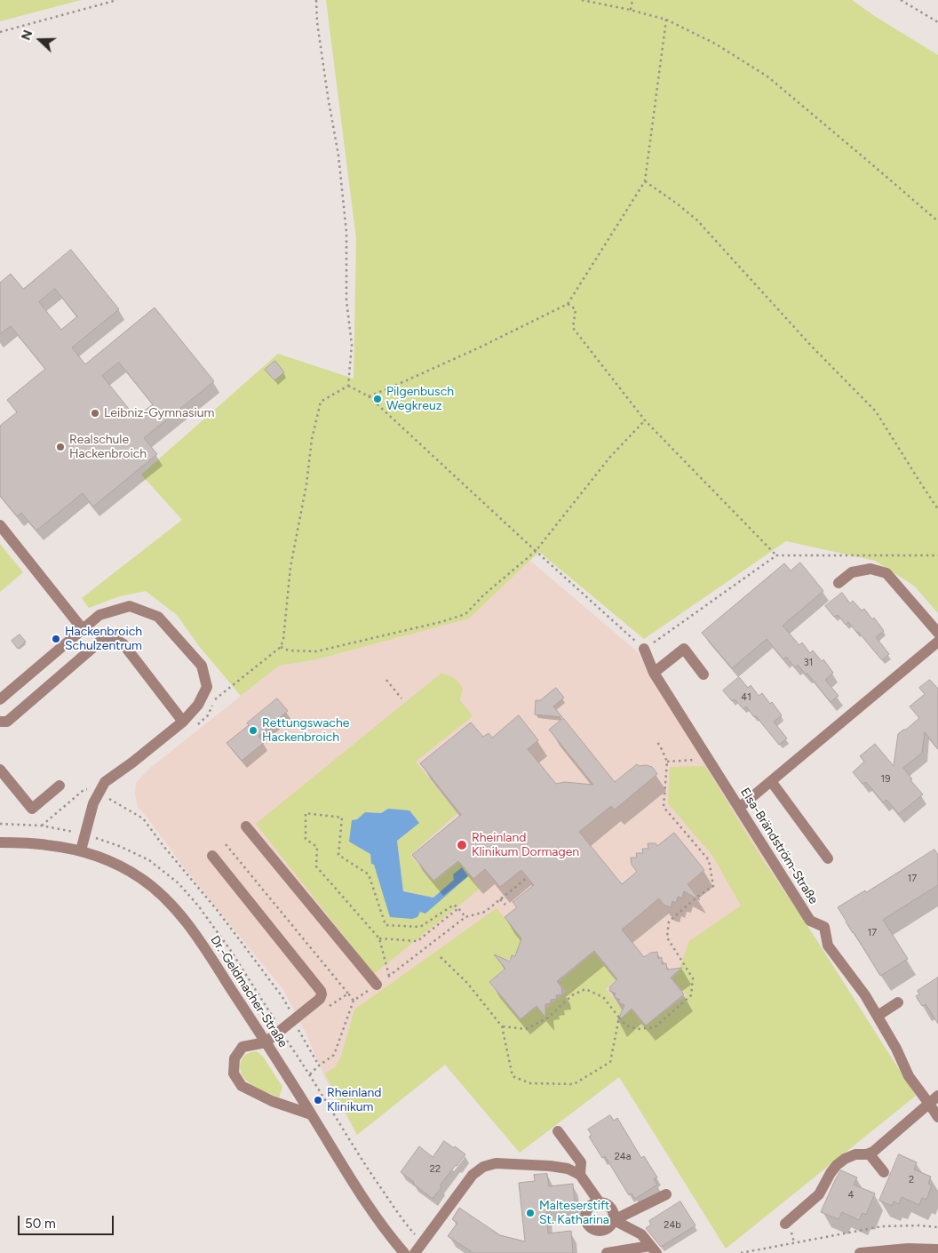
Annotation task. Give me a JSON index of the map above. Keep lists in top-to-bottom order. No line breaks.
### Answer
{"streets":{"street":["Elsa-Brändström-Straße","Dr.-Geldmacher-Straße"]},"places":["Pilgenbusch Wegkreuz","Leibniz-Gymnasium","Realschule Hackenbroich","Hackenbroich Schulzentrum","Rettungswache Hackenbroich","Rheinland Klinikum Dormagen","Rheinland Klinikum","Malteserstift St. Katharina"],"house_numbers":["31","41","19","17","17","24a","22","2","4","24b"],"scale_bar":"50 m","north":"left"}
